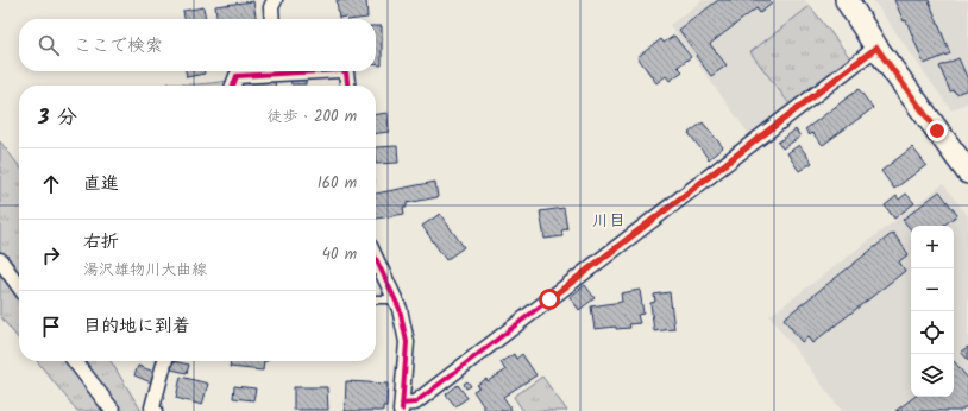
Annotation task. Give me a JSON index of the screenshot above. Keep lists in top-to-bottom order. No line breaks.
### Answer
{"districts":["川目"],"page":{"search":"ここで検索","heading":["3 分","徒歩 · 200 m"],"list":[["直進","160 m"],["右折","湯沢雄物川大曲線","40 m"],"目的地に到着"],"map_buttons":["+","−"]}}
